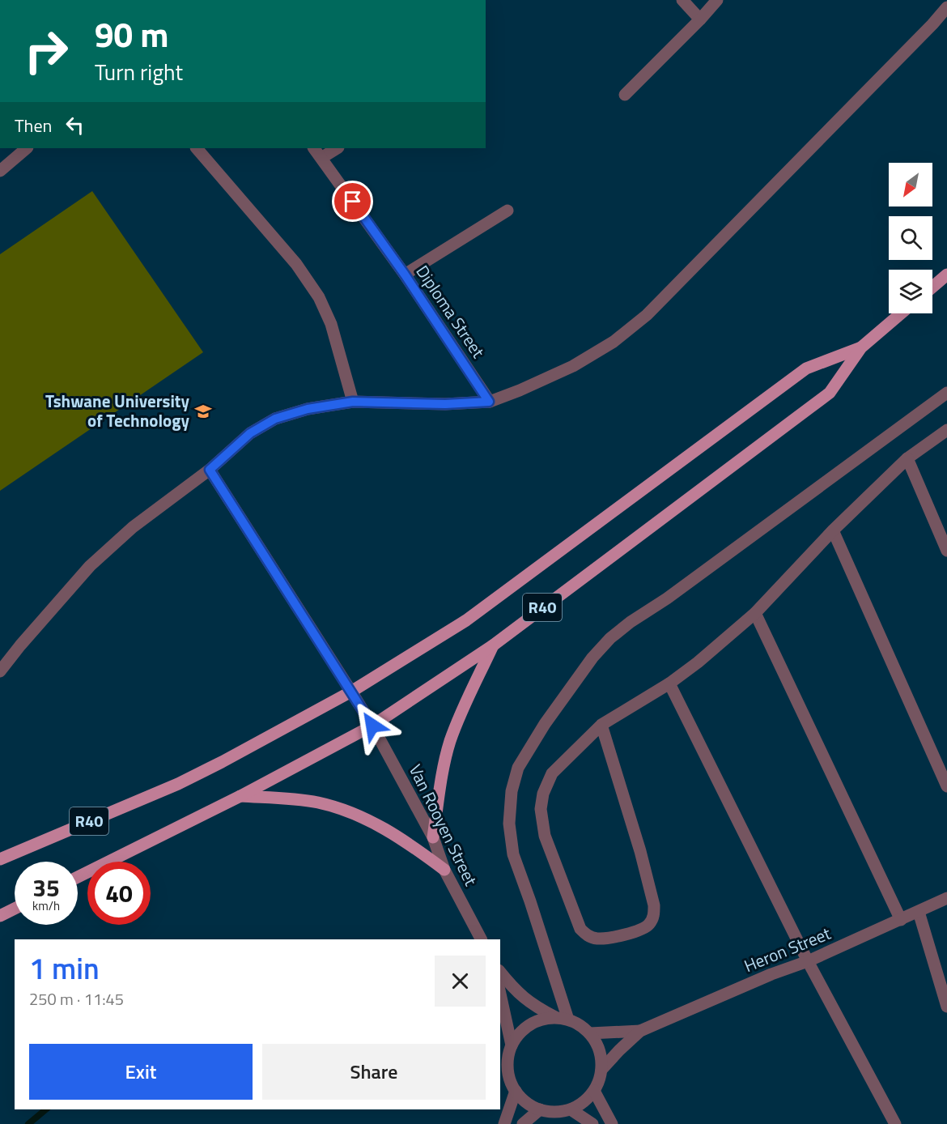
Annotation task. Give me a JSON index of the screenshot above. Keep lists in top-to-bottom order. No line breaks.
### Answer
{"streets":{"main road":["R40"],"street":["Diploma Street","Van Rooyen Street","Heron Street"]},"crossings":[["R40","Van Rooyen Street"]],"places":{"school or university":["Tshwane University of Technology"]},"north":"bottom left","page":{"turn":["90 m","Turn right"],"then":"Then","speed":"35 km/h","limit":"40","heading":["1 min","250 m · 11:45"],"buttons":["Exit","Share"]}}
